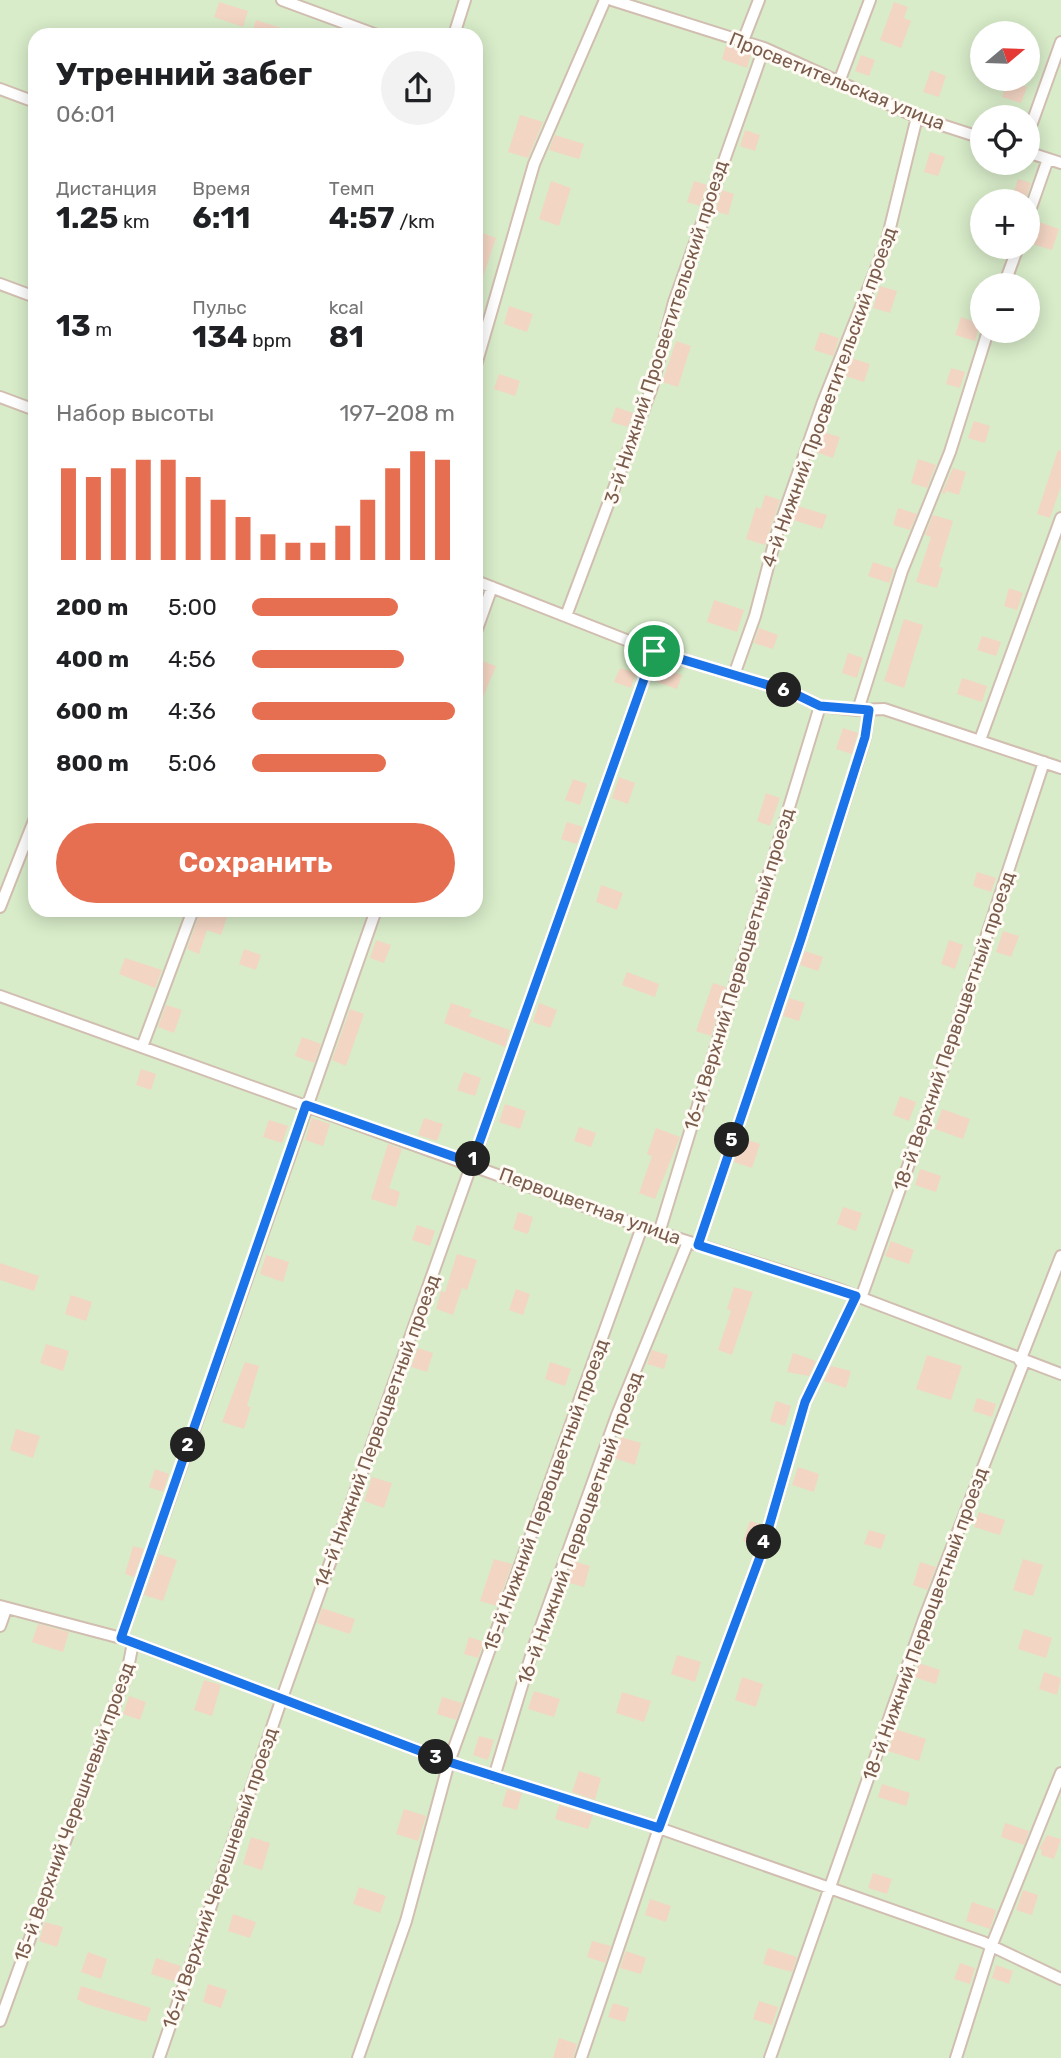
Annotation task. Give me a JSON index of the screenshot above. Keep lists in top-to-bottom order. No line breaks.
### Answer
{"streets":{"lane":["Просветительская улица","3-й Нижний Просветительский проезд","4-й Нижний Просветительский проезд","16-й Верхний Первоцветный проезд","18-й Верхний Первоцветный проезд","Первоцветная улица","14-й Нижний Первоцветный проезд","15-й Нижний Первоцветный проезд","16-й Нижний Первоцветный проезд","18-й Нижний Первоцветный проезд","15-й Верхний Черешневый проезд","16-й Верхний Черешневый проезд"]},"crossings":[["Просветительская улица","3-й Нижний Просветительский проезд"],["Просветительская улица","4-й Нижний Просветительский проезд"],["16-й Верхний Первоцветный проезд","Первоцветная улица"],["18-й Верхний Первоцветный проезд","Первоцветная улица"],["Первоцветная улица","14-й Нижний Первоцветный проезд"],["Первоцветная улица","15-й Нижний Первоцветный проезд"],["Первоцветная улица","16-й Нижний Первоцветный проезд"],["Первоцветная улица","18-й Нижний Первоцветный проезд"],["14-й Нижний Первоцветный проезд","16-й Верхний Черешневый проезд"]],"north":"right","page":{"map_buttons":["+","−"],"heading":["Утренний забег","06:01"],"stats":[["Дистанция","1.25 km"],["Время","6:11"],["Темп","4:57 /km"],["13 m"],["Пульс","134 bpm"],["kcal","81"]],"chart":["Набор высоты","197–208 m"],"list":[{"name":"200 m","note":"5:00"},{"name":"400 m","note":"4:56"},{"name":"600 m","note":"4:36"},{"name":"800 m","note":"5:06"}],"pins":["6","5","1","2","4","3"],"buttons":"Сохранить"}}
